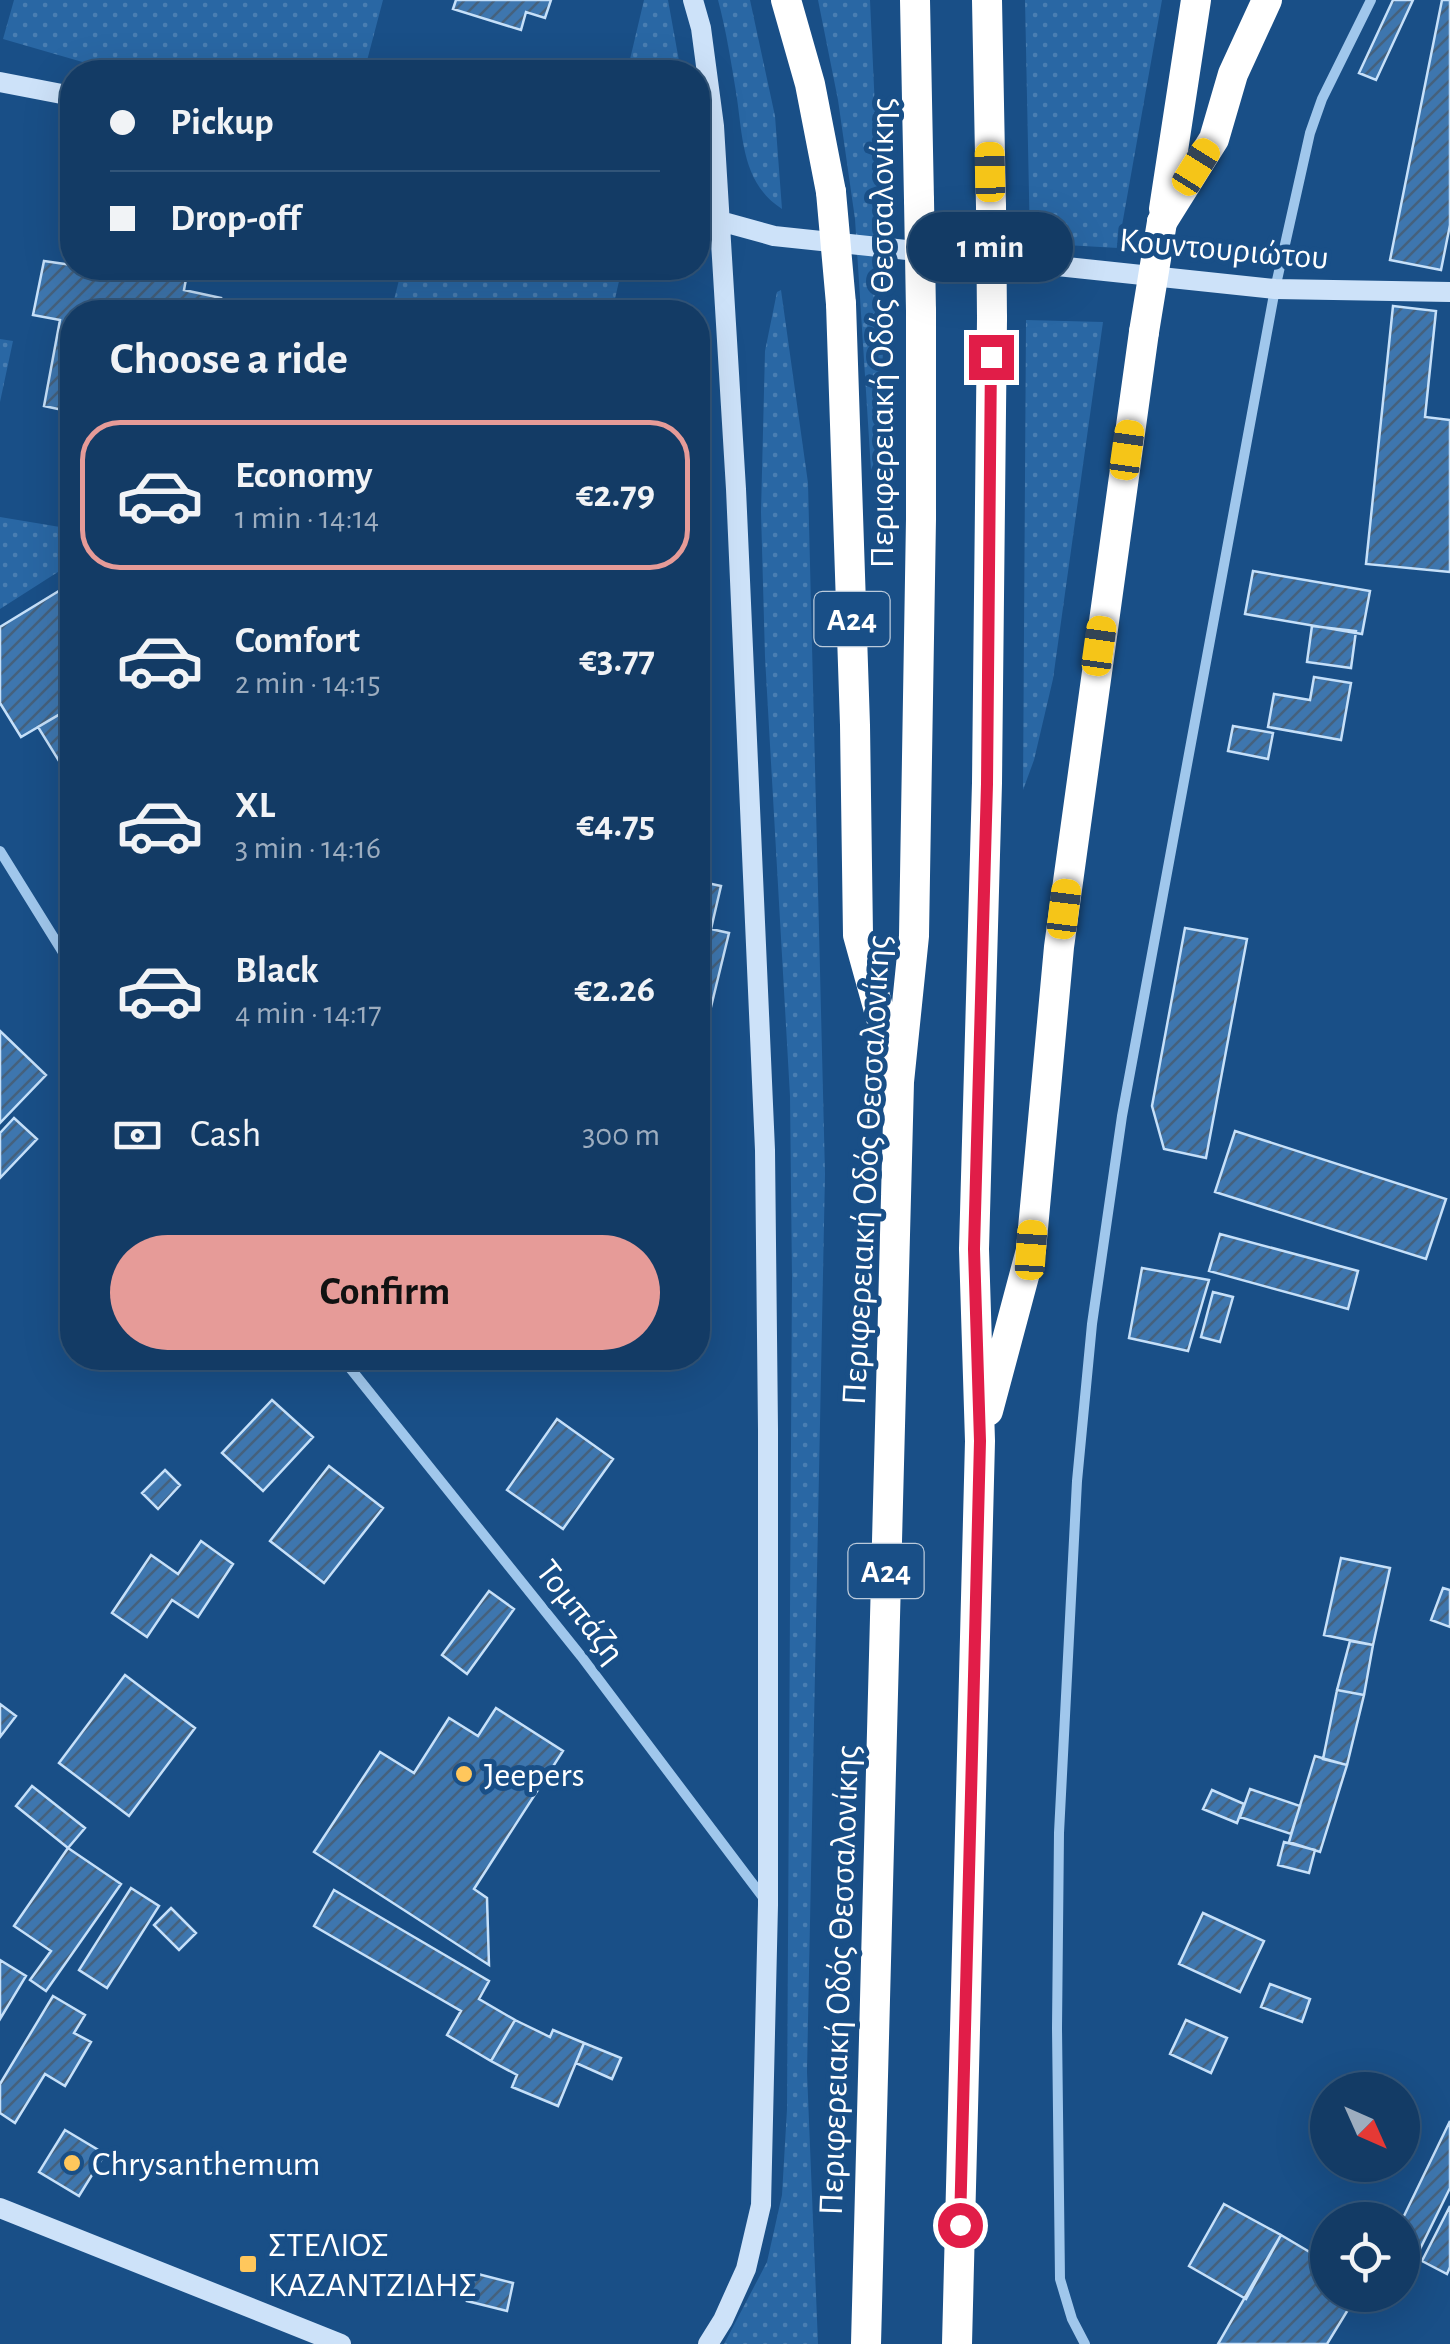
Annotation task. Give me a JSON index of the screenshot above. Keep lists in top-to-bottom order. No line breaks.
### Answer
{"streets":{"highway":["Περιφερειακή Οδός Θεσσαλονίκης","Α24"],"street":["Κουντουριώτου","Τομπάζη"]},"crossings":[["Περιφερειακή Οδός Θεσσαλονίκης","Α24"]],"places":{"other":["Jeepers","Chrysanthemum"],"transit":["ΣΤΕΛΙΟΣ ΚΑΖΑΝΤΖΙΔΗΣ"]},"north":"bottom right","page":{"banner":["Pickup","Drop-off"],"bubble":"1 min","heading":"Choose a ride","list":[{"name":"Economy","note":"1 min · 14:14","value":"€2.79"},{"name":"Comfort","note":"2 min · 14:15","value":"€3.77"},{"name":"XL","note":"3 min · 14:16","value":"€4.75"},{"name":"Black","note":"4 min · 14:17","value":"€2.26"}],"pay":["Cash","300 m"],"buttons":"Confirm"}}
